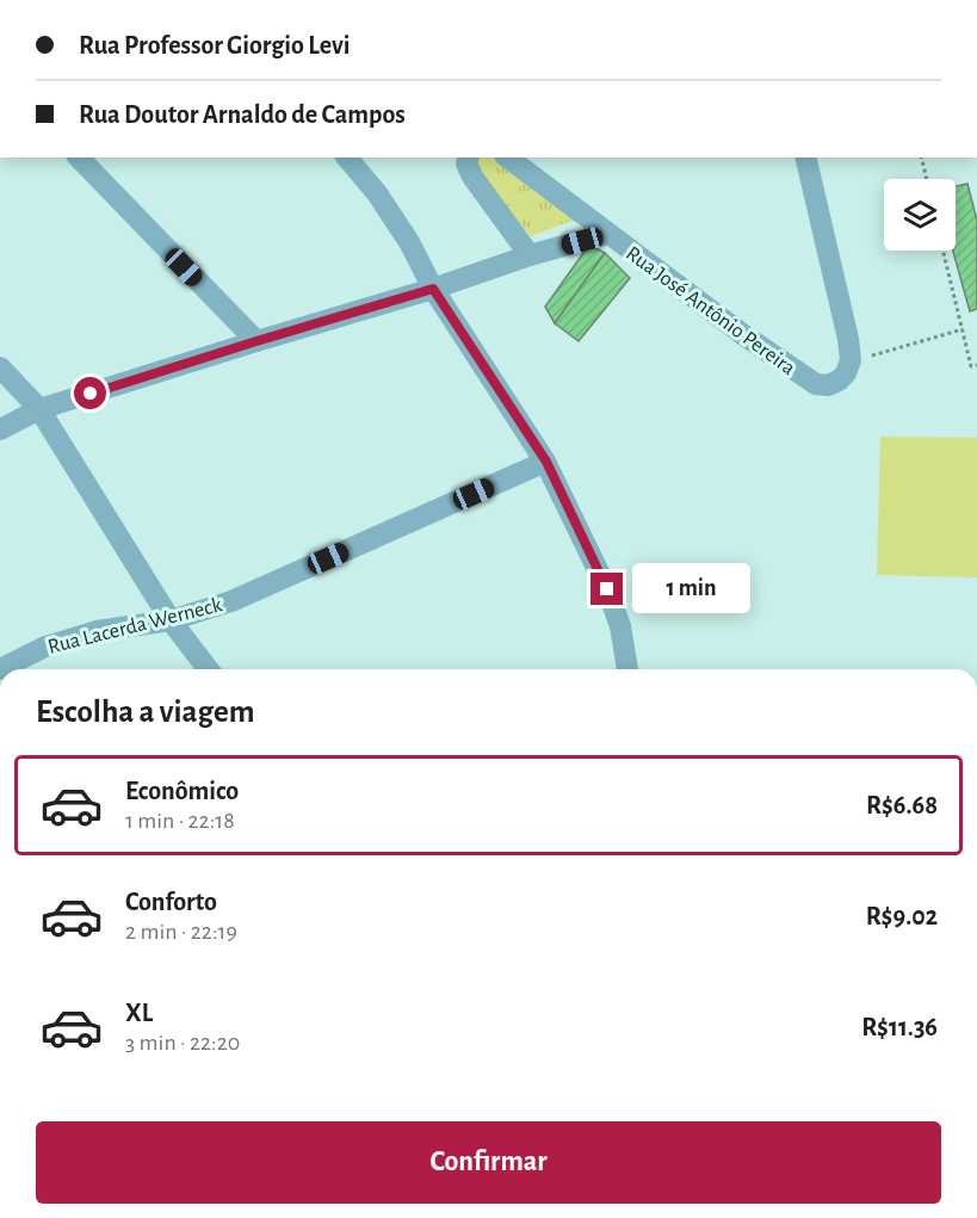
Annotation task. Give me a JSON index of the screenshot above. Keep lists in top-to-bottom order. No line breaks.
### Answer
{"streets":{"street":["Rua José Antônio Pereira","Rua Lacerda Werneck"]},"page":{"banner":["Rua Professor Giorgio Levi","Rua Doutor Arnaldo de Campos"],"bubble":"1 min","heading":"Escolha a viagem","list":[{"name":"Econômico","note":"1 min · 22:18","value":"R$6.68"},{"name":"Conforto","note":"2 min · 22:19","value":"R$9.02"},{"name":"XL","note":"3 min · 22:20","value":"R$11.36"}],"buttons":"Confirmar"}}
